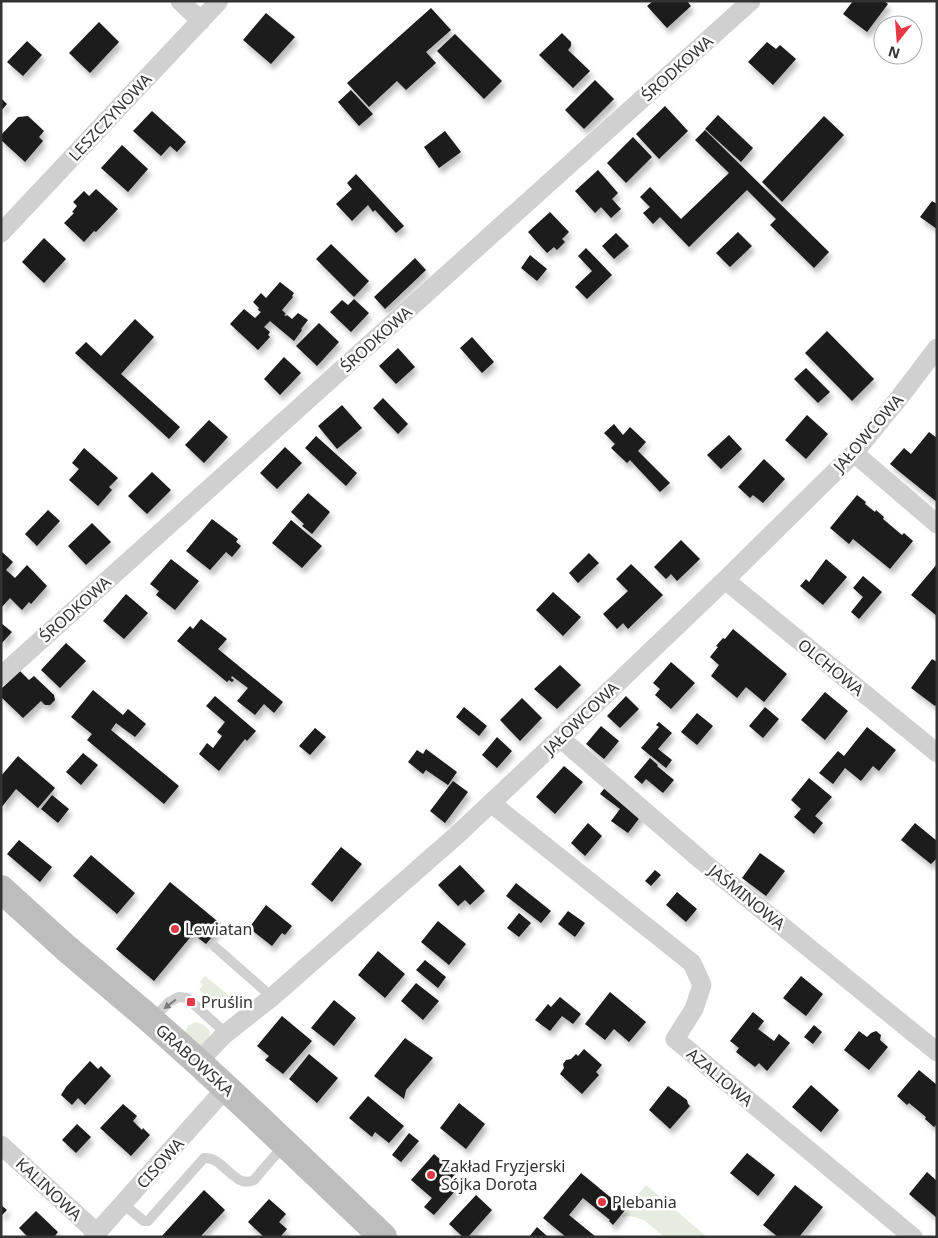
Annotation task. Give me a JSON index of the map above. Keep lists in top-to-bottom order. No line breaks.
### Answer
{"streets":{"street":["ŚRODKOWA","LESZCZYNOWA","JAŁOWCOWA","OLCHOWA","JAŚMINOWA","GRABOWSKA","AZALIOWA","CISOWA","KALINOWA"]},"crossings":[["JAŁOWCOWA","OLCHOWA"],["JAŁOWCOWA","JAŚMINOWA"],["JAŁOWCOWA","GRABOWSKA"],["JAŁOWCOWA","AZALIOWA"],["GRABOWSKA","CISOWA"],["CISOWA","KALINOWA"]],"places":{"other":["Lewiatan","Zakład Fryzjerski Sójka Dorota","Plebania"],"transit":["Pruślin"]},"north":"bottom"}
